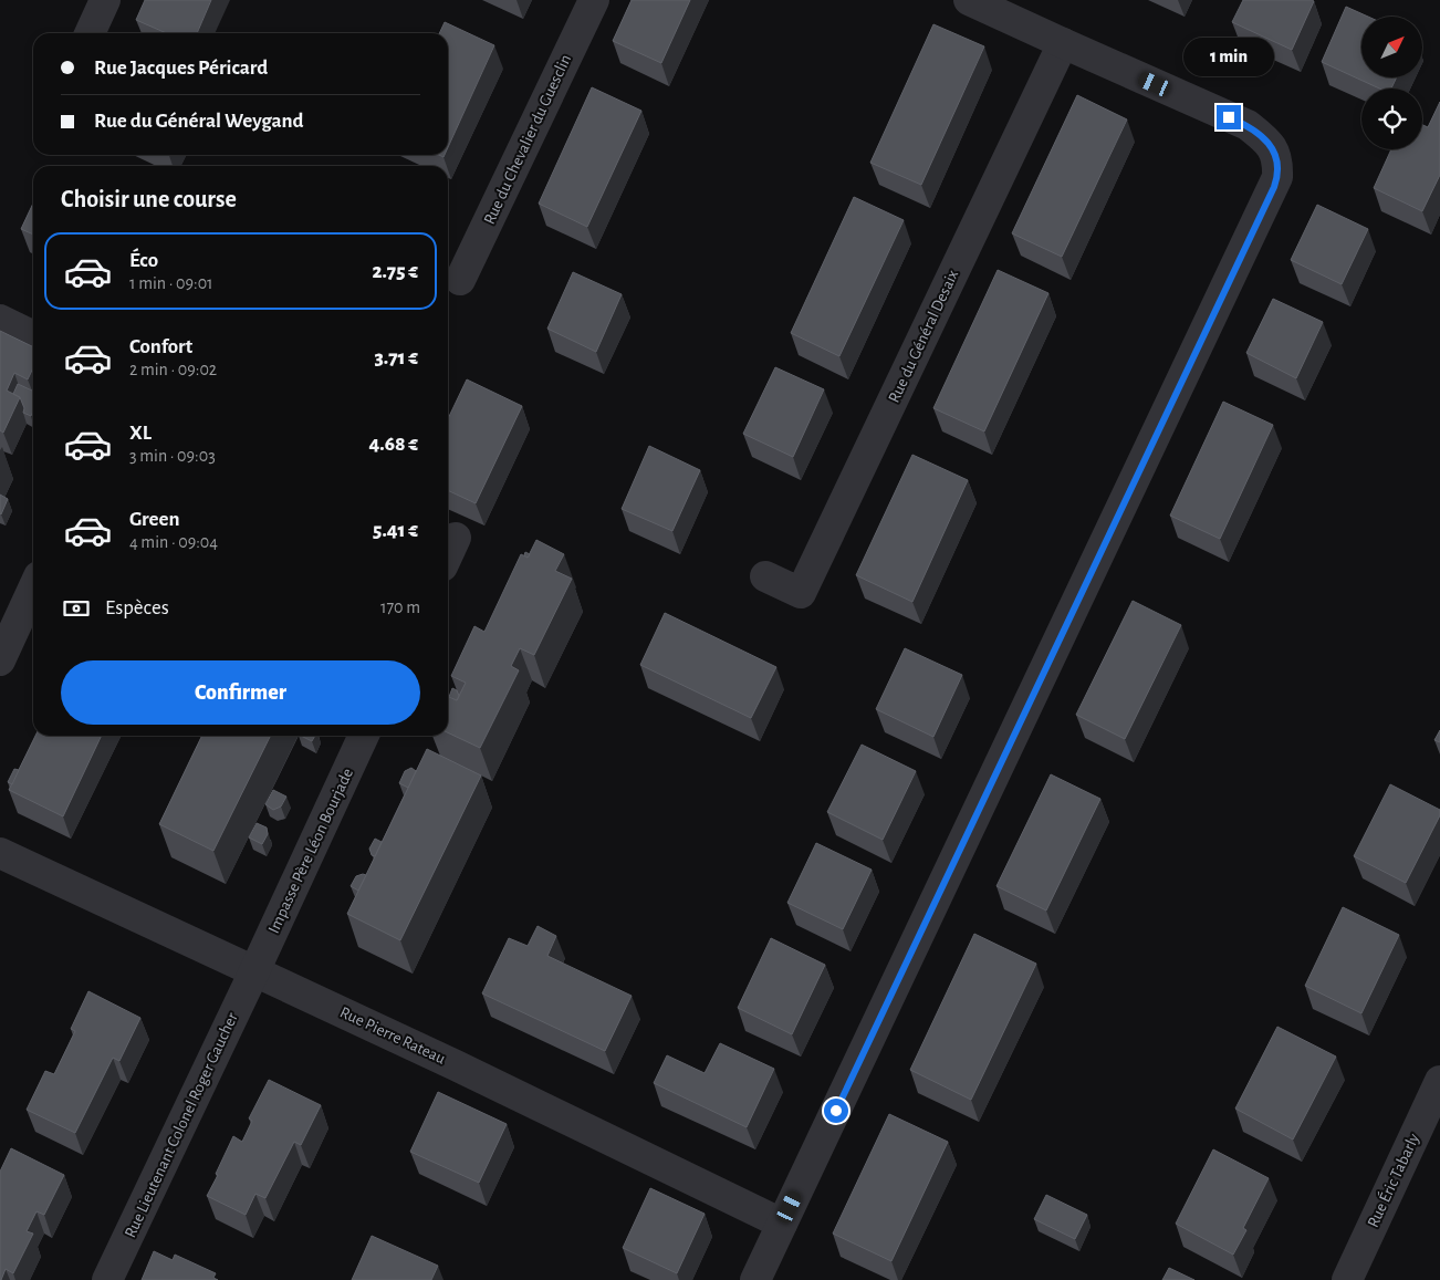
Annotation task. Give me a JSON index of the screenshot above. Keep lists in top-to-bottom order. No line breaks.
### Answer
{"streets":{"street":["Rue du Chevalier du Guesclin","Rue du Général Desaix","Impasse Père Léon Bourjade","Rue Pierre Rateau","Rue Lieutenant Colonel Roger Gaucher","Rue Éric Tabarly"]},"crossings":[["Impasse Père Léon Bourjade","Rue Pierre Rateau"],["Impasse Père Léon Bourjade","Rue Lieutenant Colonel Roger Gaucher"],["Rue Pierre Rateau","Rue Lieutenant Colonel Roger Gaucher"]],"north":"top right","page":{"banner":["Rue Jacques Péricard","Rue du Général Weygand"],"bubble":"1 min","heading":"Choisir une course","list":[{"name":"Éco","note":"1 min · 09:01","value":"2.75 €"},{"name":"Confort","note":"2 min · 09:02","value":"3.71 €"},{"name":"XL","note":"3 min · 09:03","value":"4.68 €"},{"name":"Green","note":"4 min · 09:04","value":"5.41 €"}],"pay":["Espèces","170 m"],"buttons":"Confirmer"}}
